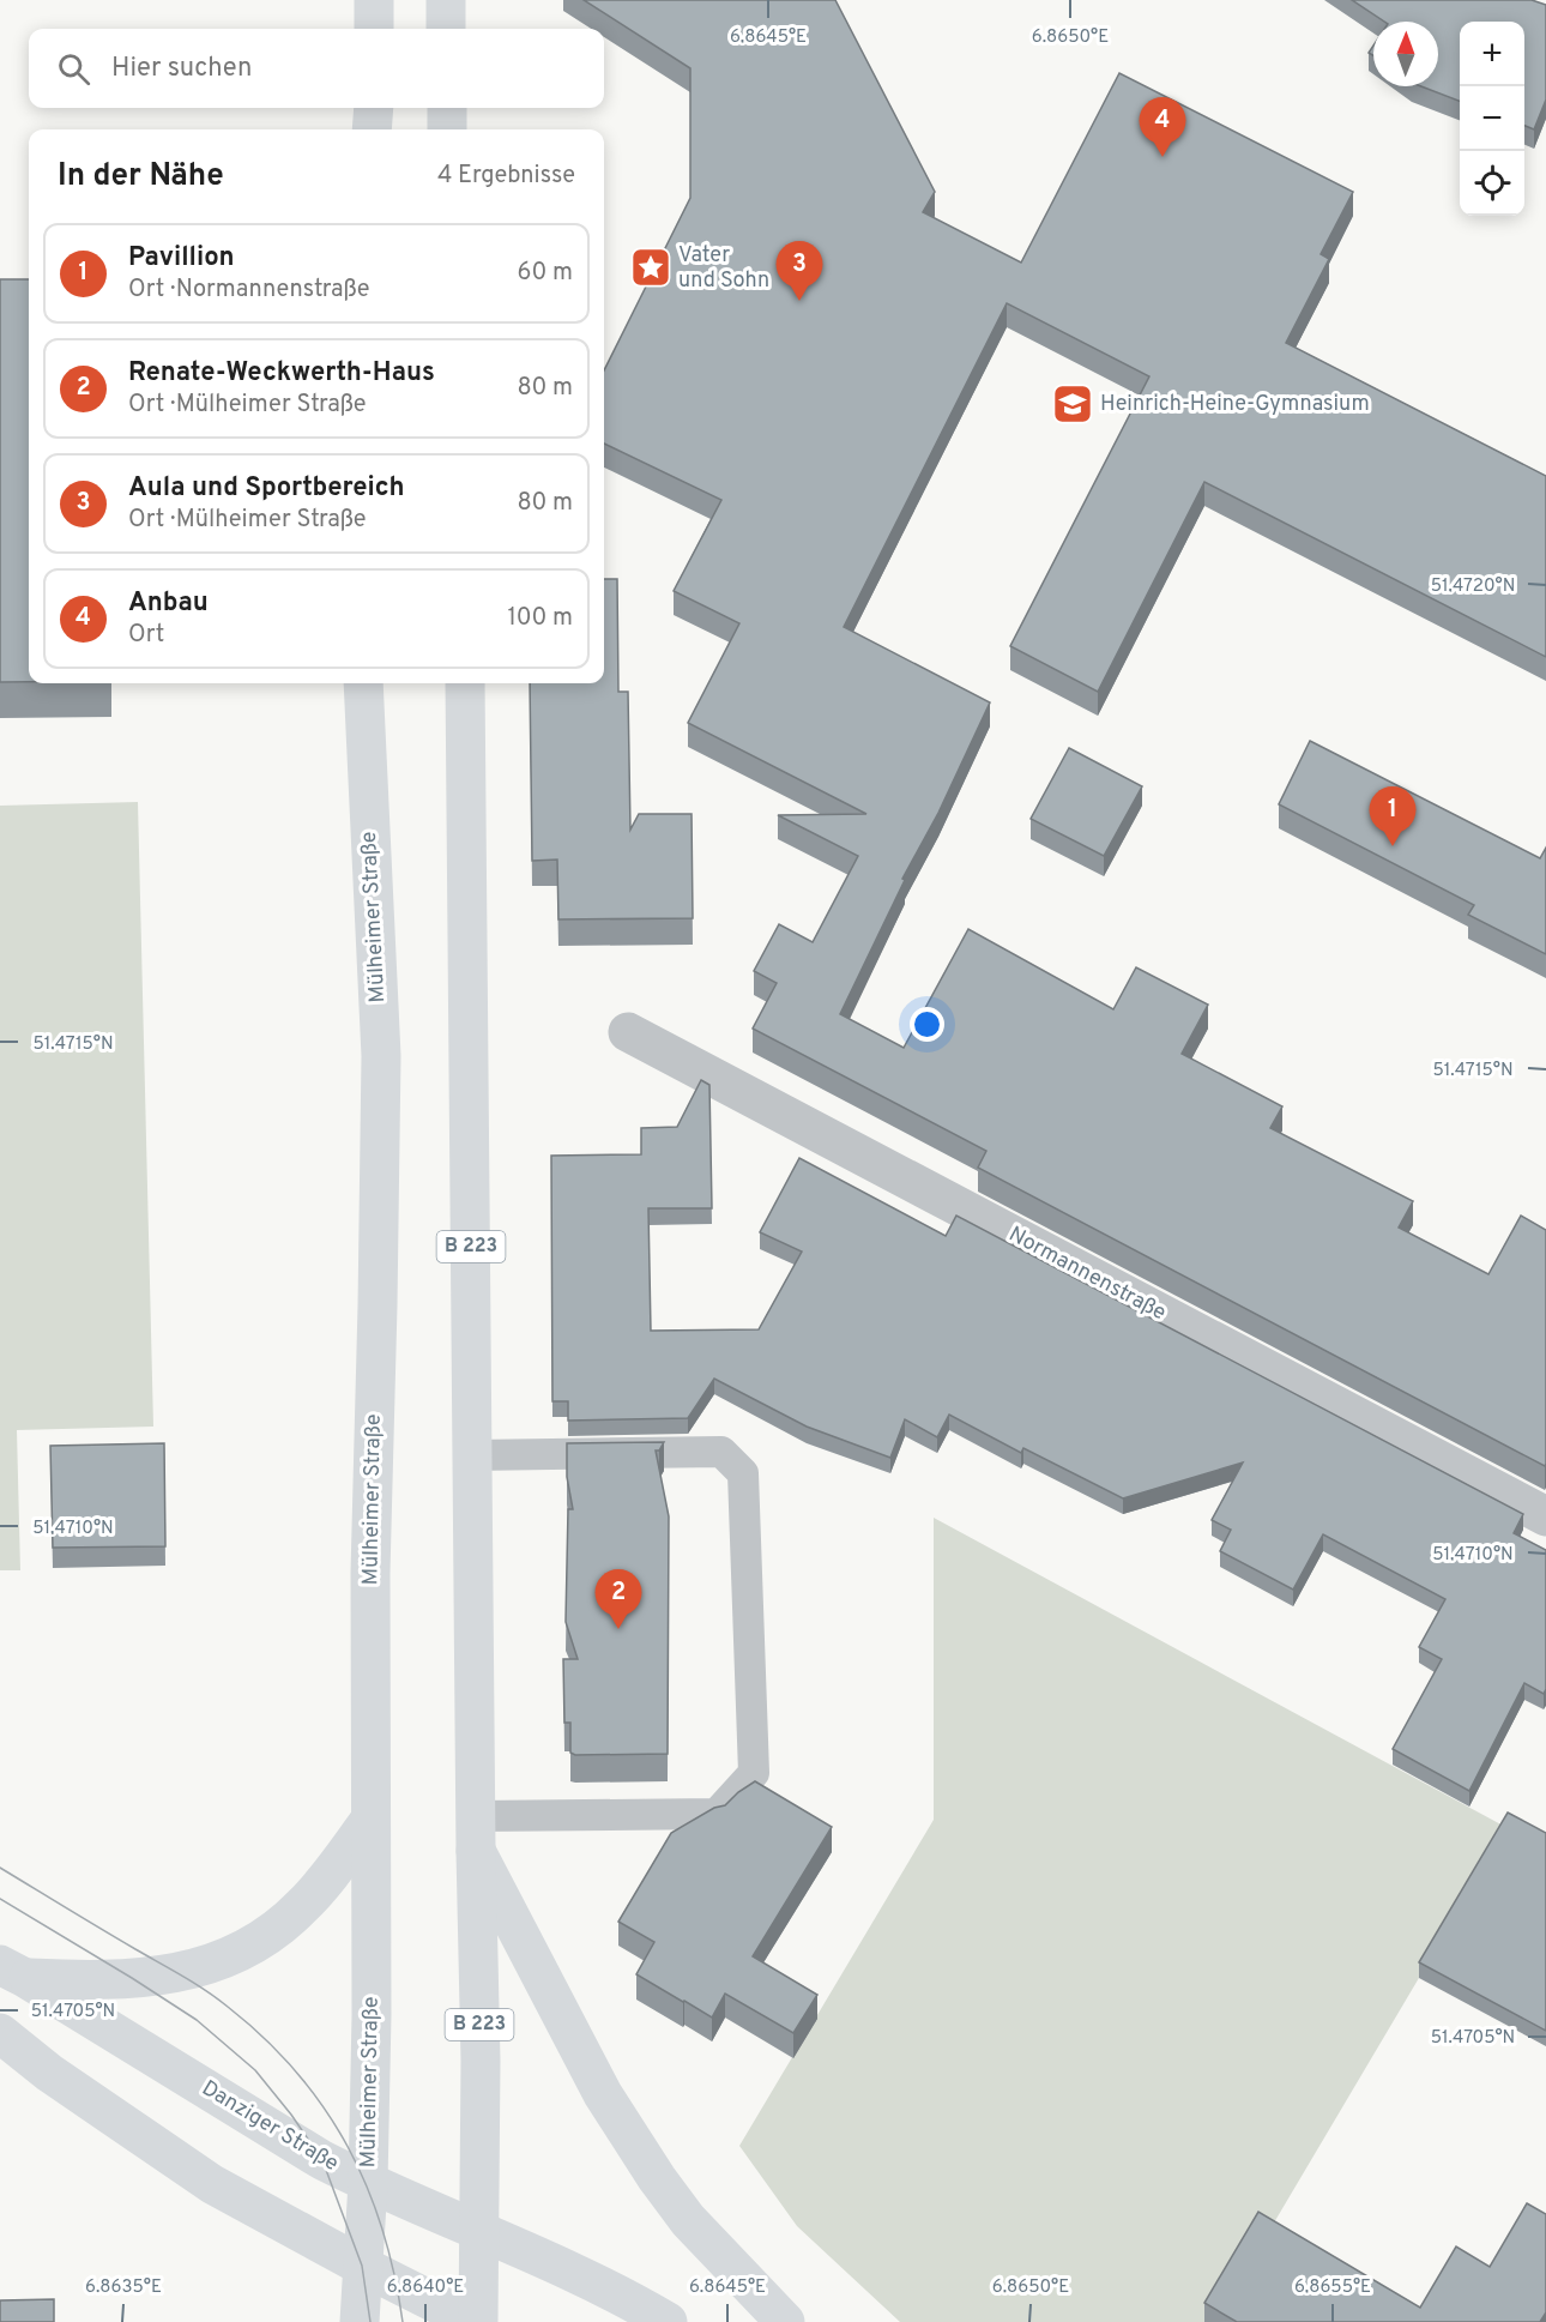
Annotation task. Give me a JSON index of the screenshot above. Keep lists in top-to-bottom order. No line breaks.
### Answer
{"streets":{"main road":["Mülheimer Straße","B 223","Danziger Straße"],"street":["Normannenstraße"]},"crossings":[["Mülheimer Straße","Danziger Straße"],["B 223","Danziger Straße"]],"places":{"place":["Vater und Sohn"],"school or university":["Heinrich-Heine-Gymnasium"]},"north":"top","page":{"map_buttons":["+","−"],"search":"Hier suchen","pins":["4","3","1","2"],"heading":["In der Nähe","4 Ergebnisse"],"list":[{"mark":"1","name":"Pavillion","note":"Ort · Normannenstraße","value":"60 m"},{"mark":"2","name":"Renate-Weckwerth-Haus","note":"Ort · Mülheimer Straße","value":"80 m"},{"mark":"3","name":"Aula und Sportbereich","note":"Ort · Mülheimer Straße","value":"80 m"},{"mark":"4","name":"Anbau","note":"Ort","value":"100 m"}]},"coordinates":["6.8645°E","6.8650°E","51.4720°N","51.4715°N","51.4710°N","51.4705°N","6.8635°E","6.8640°E","6.8655°E"]}
